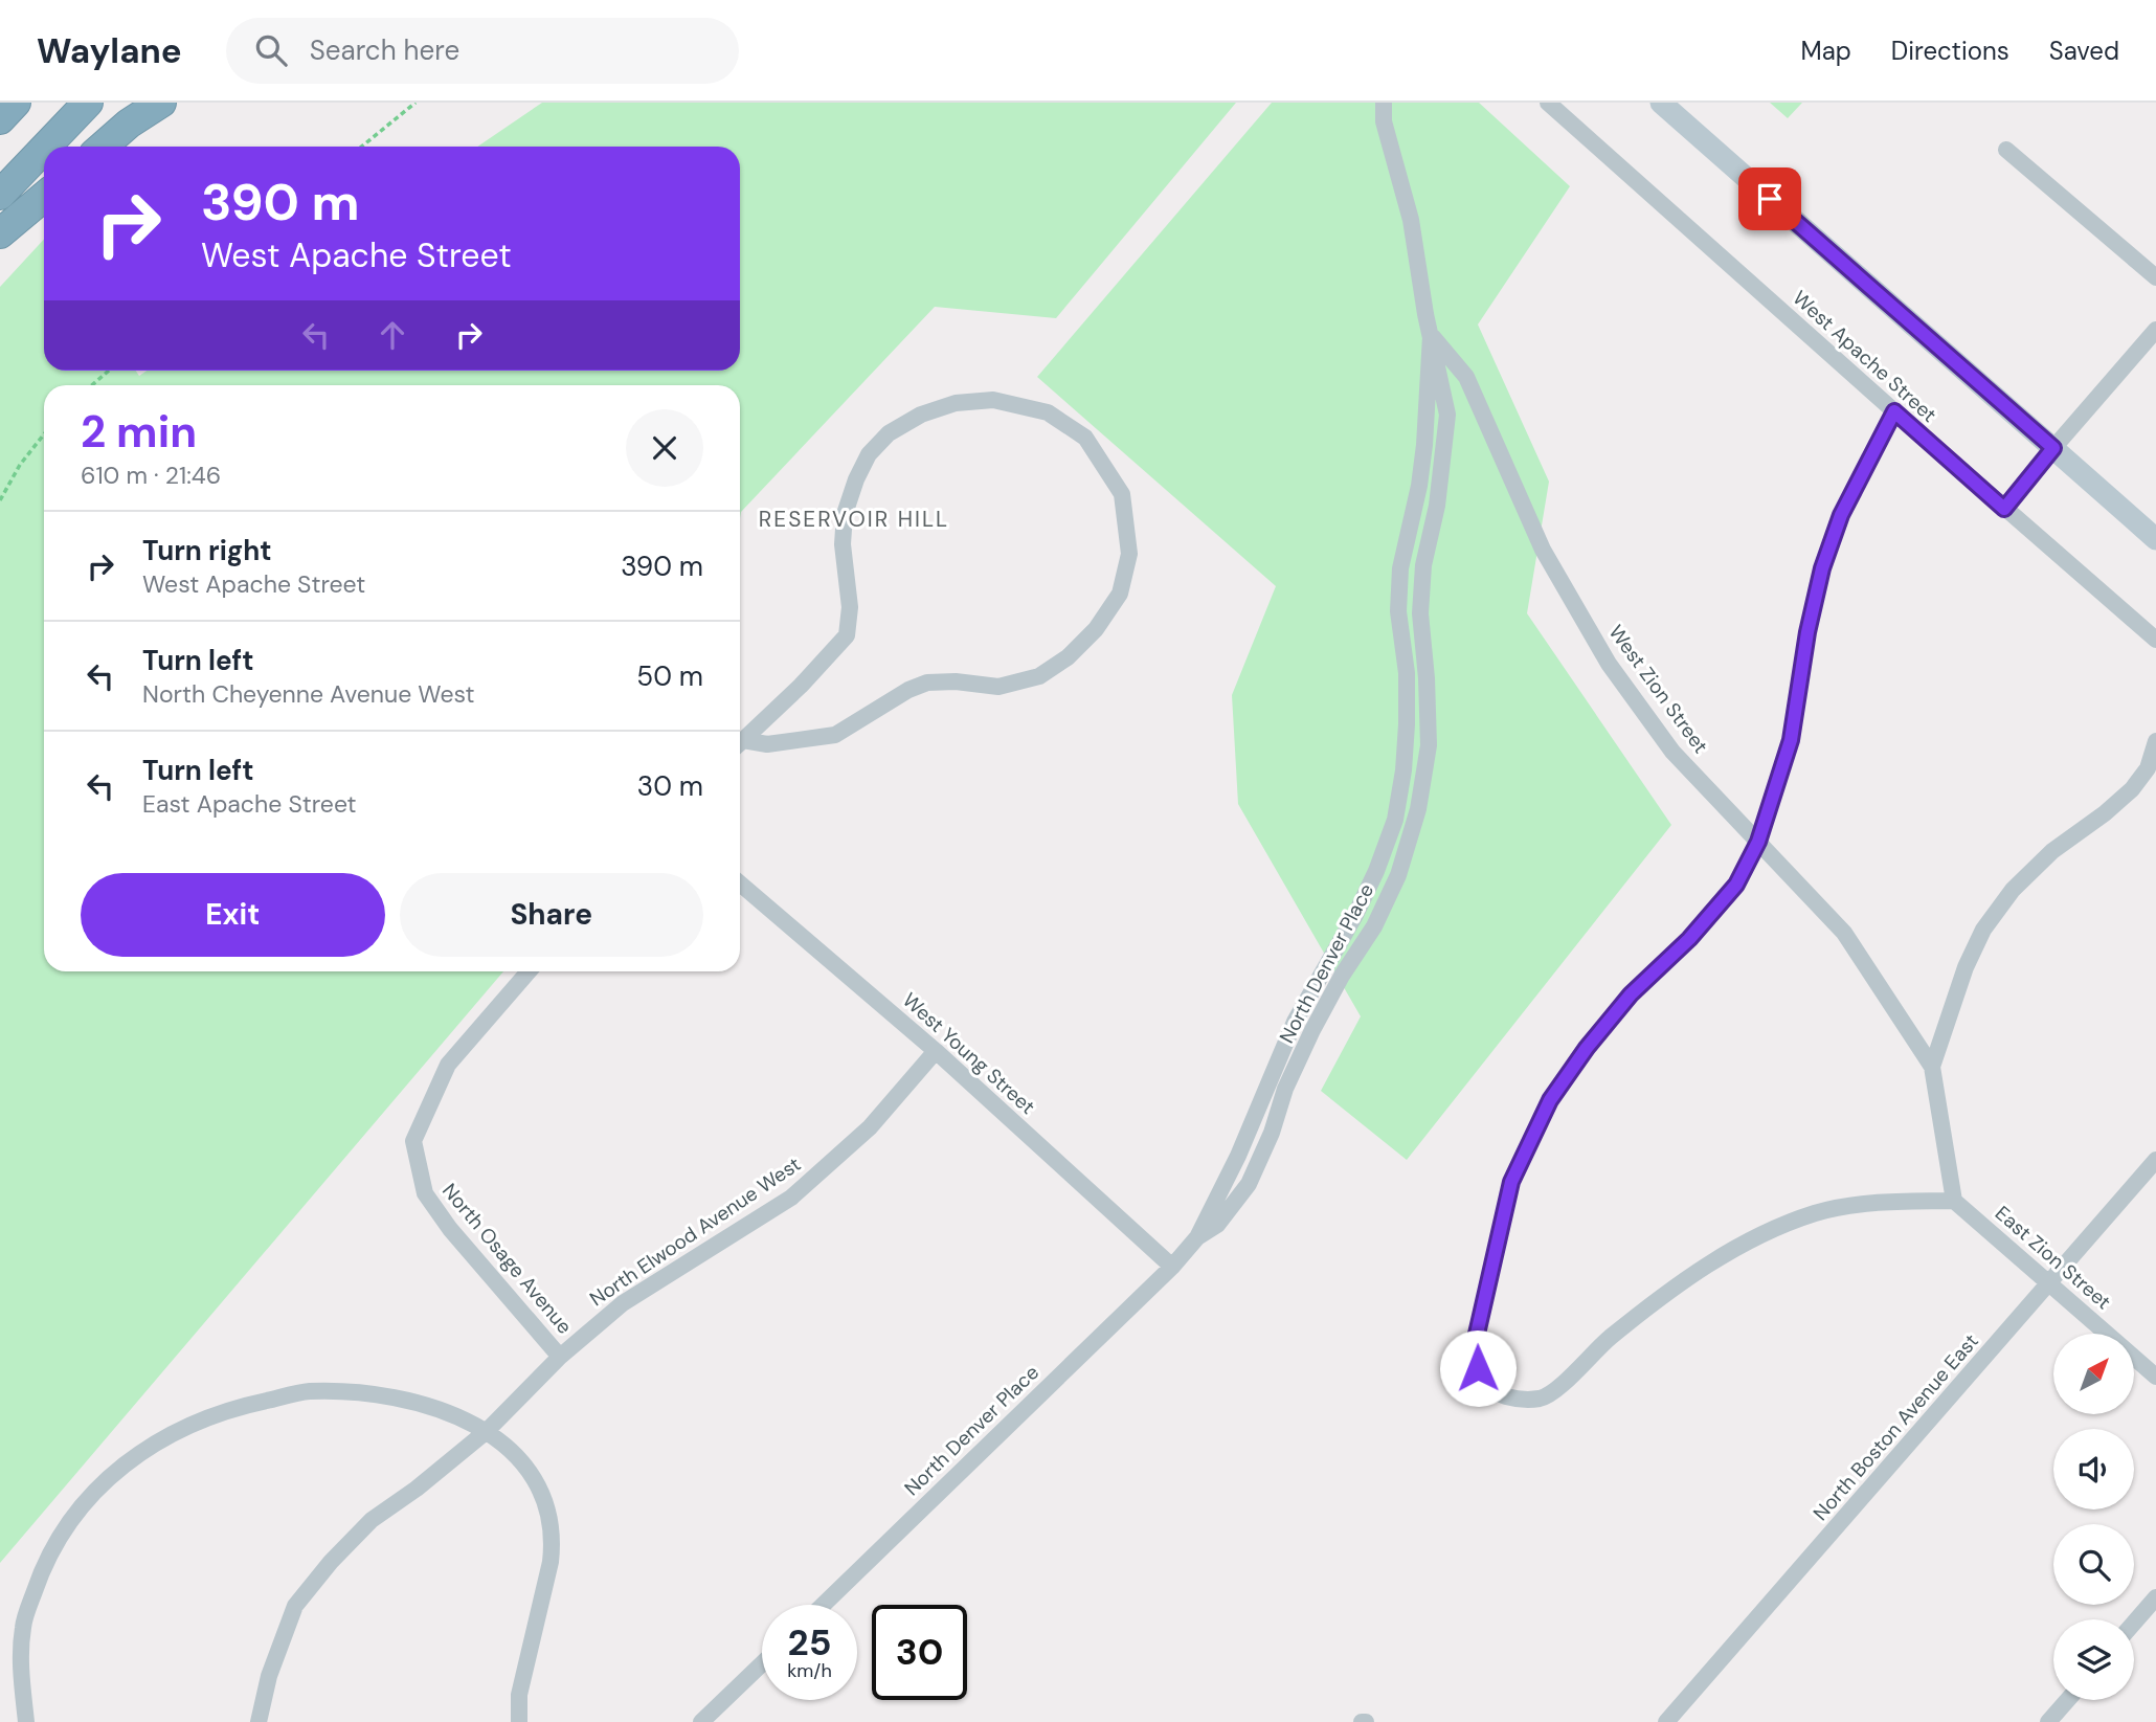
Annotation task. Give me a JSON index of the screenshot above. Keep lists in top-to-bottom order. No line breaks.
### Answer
{"streets":{"street":["West Apache Street","West Zion Street","North Denver Place","West Young Street","North Elwood Avenue West","East Zion Street","North Osage Avenue","North Boston Avenue East"]},"crossings":[["West Zion Street","North Denver Place"],["North Denver Place","West Young Street"],["West Young Street","North Elwood Avenue West"],["North Elwood Avenue West","North Osage Avenue"],["East Zion Street","North Boston Avenue East"]],"districts":["RESERVOIR HILL"],"north":"top right","page":{"header":"Waylane","search":"Search here","nav":["Map","Directions","Saved"],"turn":["390 m","West Apache Street"],"heading":["2 min","610 m · 21:46"],"list":[{"name":"Turn right","note":"West Apache Street","value":"390 m"},{"name":"Turn left","note":"North Cheyenne Avenue West","value":"50 m"},{"name":"Turn left","note":"East Apache Street","value":"30 m"}],"buttons":["Exit","Share"],"speed":"25 km/h","limit":"30"}}
